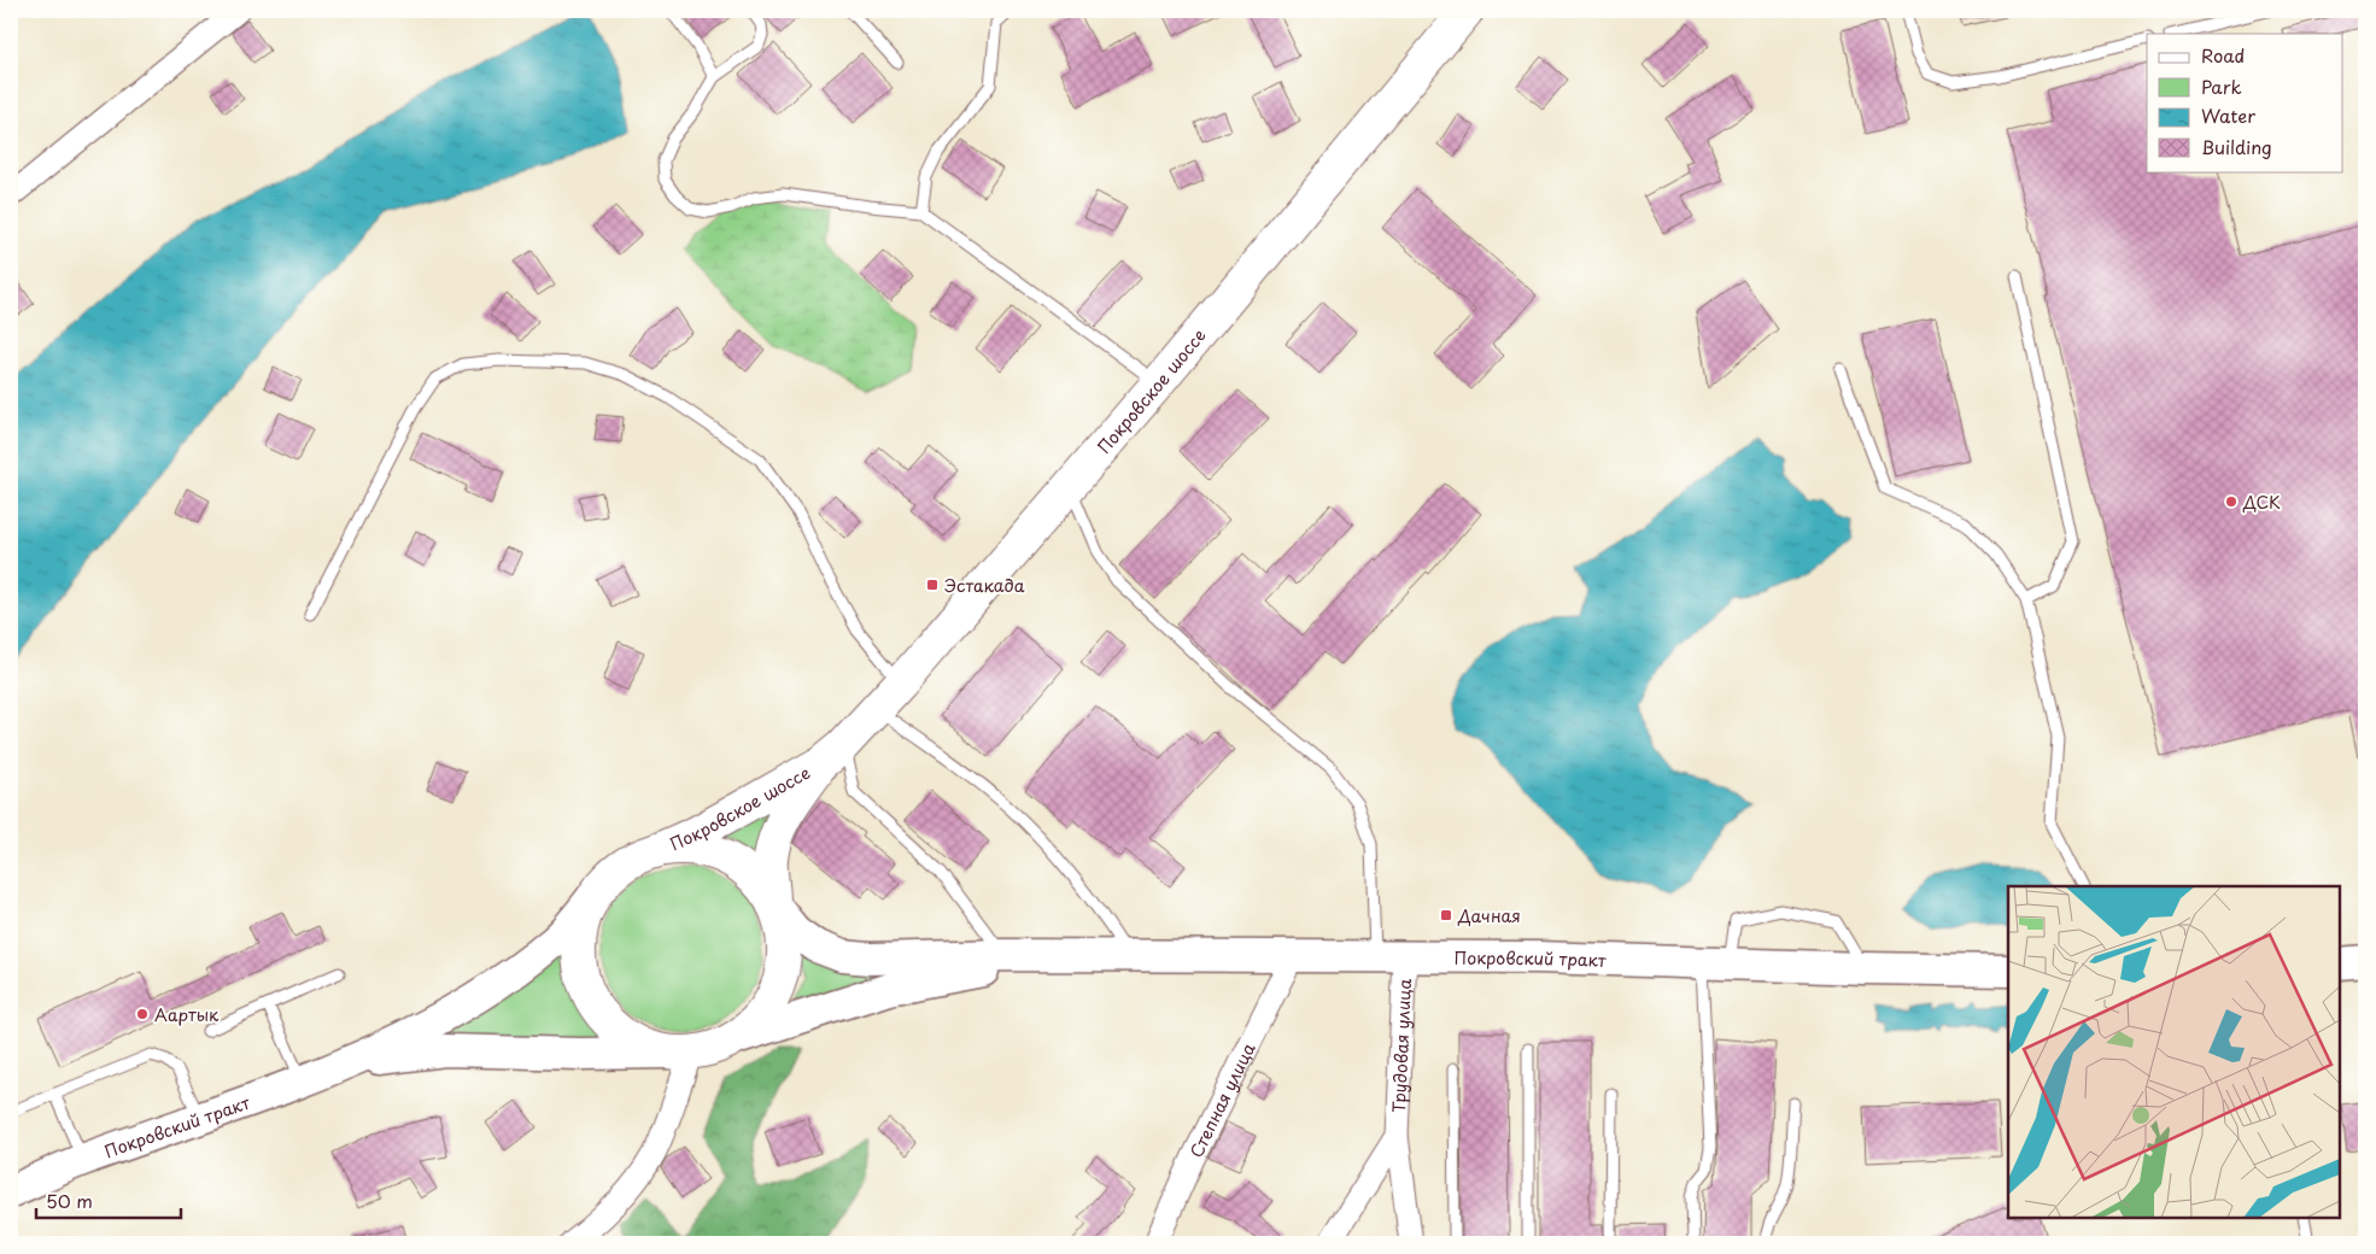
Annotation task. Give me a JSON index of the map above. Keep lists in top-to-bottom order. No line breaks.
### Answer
{"streets":{"main road":["Покровское шоссе","Покровский тракт"],"street":["Трудовая улица","Степная улица"]},"crossings":[["Покровский тракт","Трудовая улица"],["Покровский тракт","Степная улица"]],"places":{"other":["ДСК","Аартык"],"transit":["Эстакада","Дачная"]},"legend":["Road","Park","Water","Building"],"scale_bar":"50 m"}
